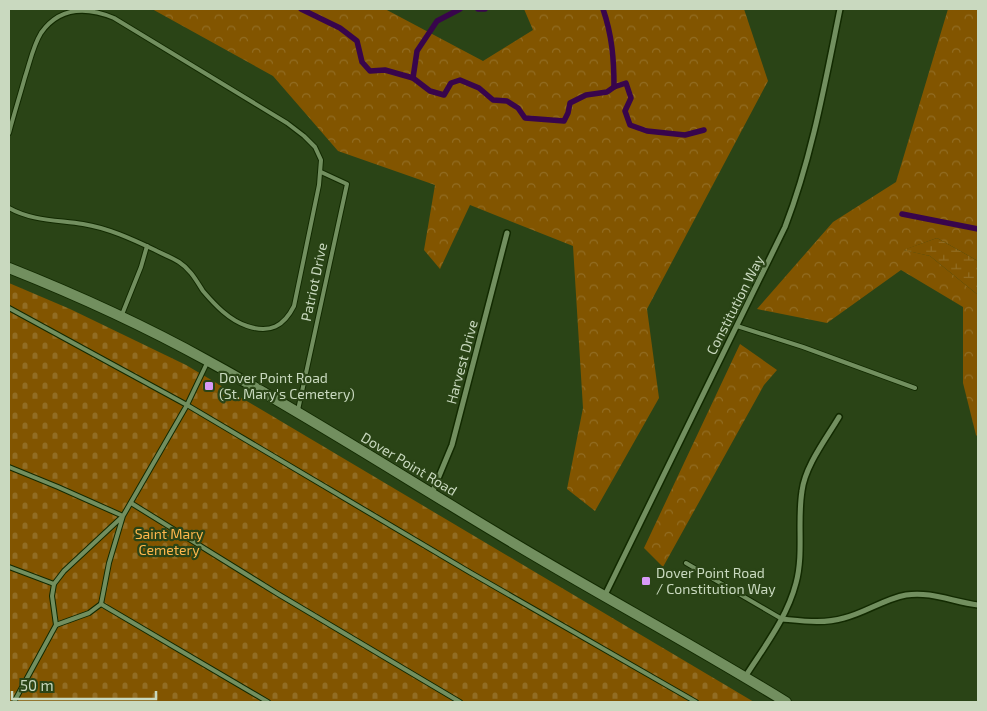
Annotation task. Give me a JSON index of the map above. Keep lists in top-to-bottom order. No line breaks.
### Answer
{"streets":{"main road":["Dover Point Road"],"street":["Constitution Way","Harvest Drive"],"lane":["Patriot Drive"]},"crossings":[["Patriot Drive","Dover Point Road"],["Constitution Way","Dover Point Road"],["Harvest Drive","Dover Point Road"]],"parks":["Saint Mary Cemetery"],"places":{"transit":["Dover Point Road (St. Mary's Cemetery)","Dover Point Road / Constitution Way"]},"scale_bar":"50 m"}
